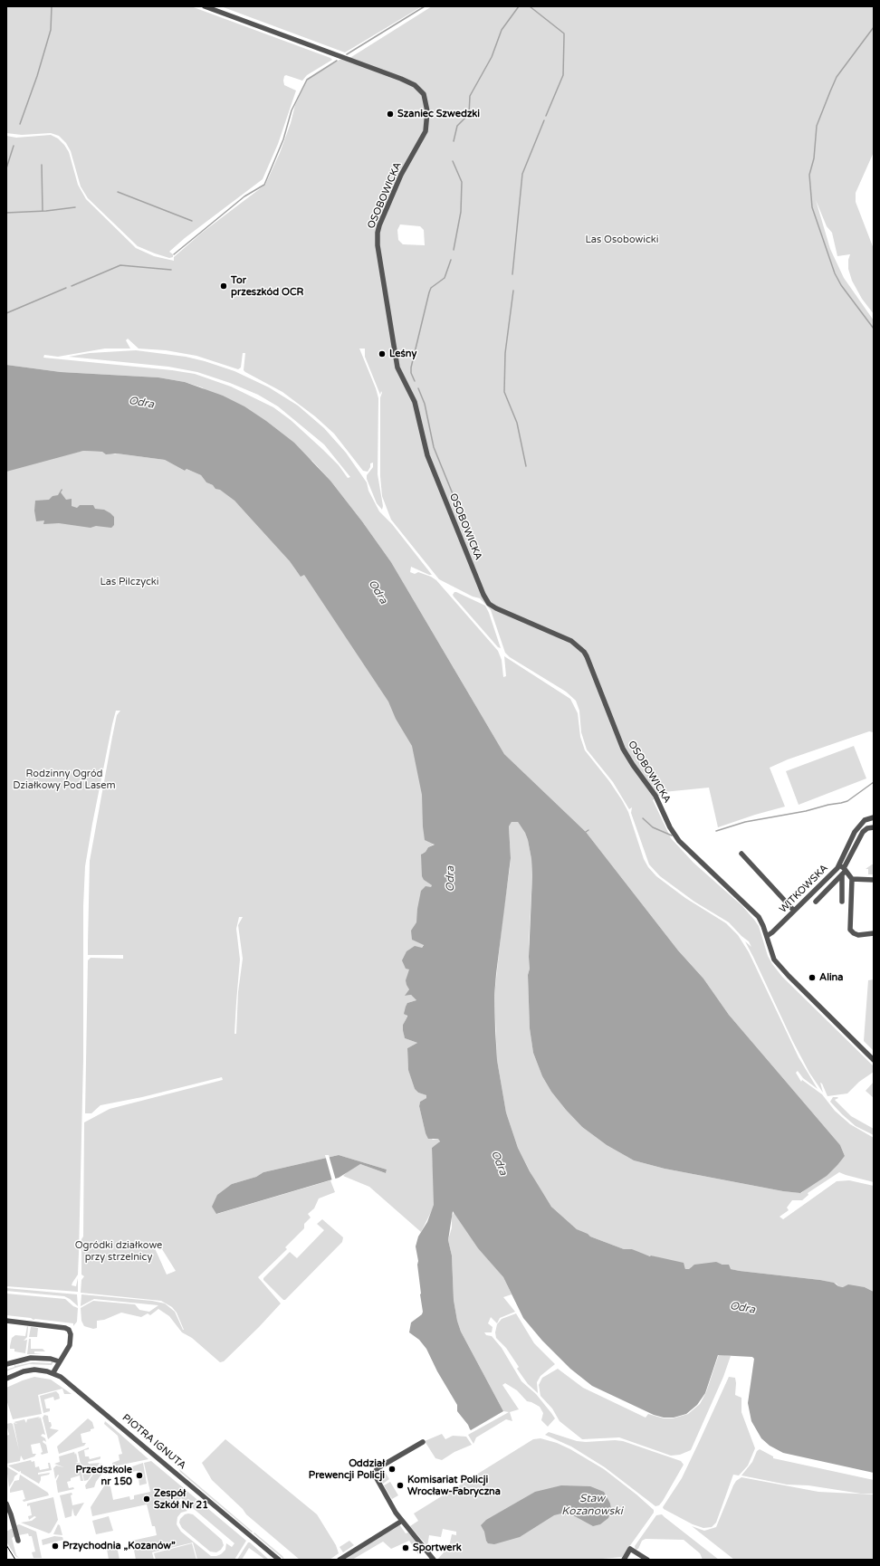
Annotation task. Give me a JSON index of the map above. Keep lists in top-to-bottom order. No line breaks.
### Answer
{"streets":{"street":["OSOBOWICKA","WITKOWSKA","PIOTRA IGNUTA"]},"crossings":[["OSOBOWICKA","WITKOWSKA"]],"water":["Odra","Staw Kozanowski"],"parks":["Las Osobowicki","Las Pilczycki","Rodzinny Ogród Działkowy Pod Lasem","Ogródki działkowe przy strzelnicy"],"places":["Szaniec Szwedzki","Tor przeszkód OCR","Leśny","Alina","Oddział Prewencji Policji","Przedszkole nr 150","Komisariat Policji Wrocław-Fabryczna","Zespół Szkół Nr 21","Przychodnia „Kozanów”","Sportwerk"]}
